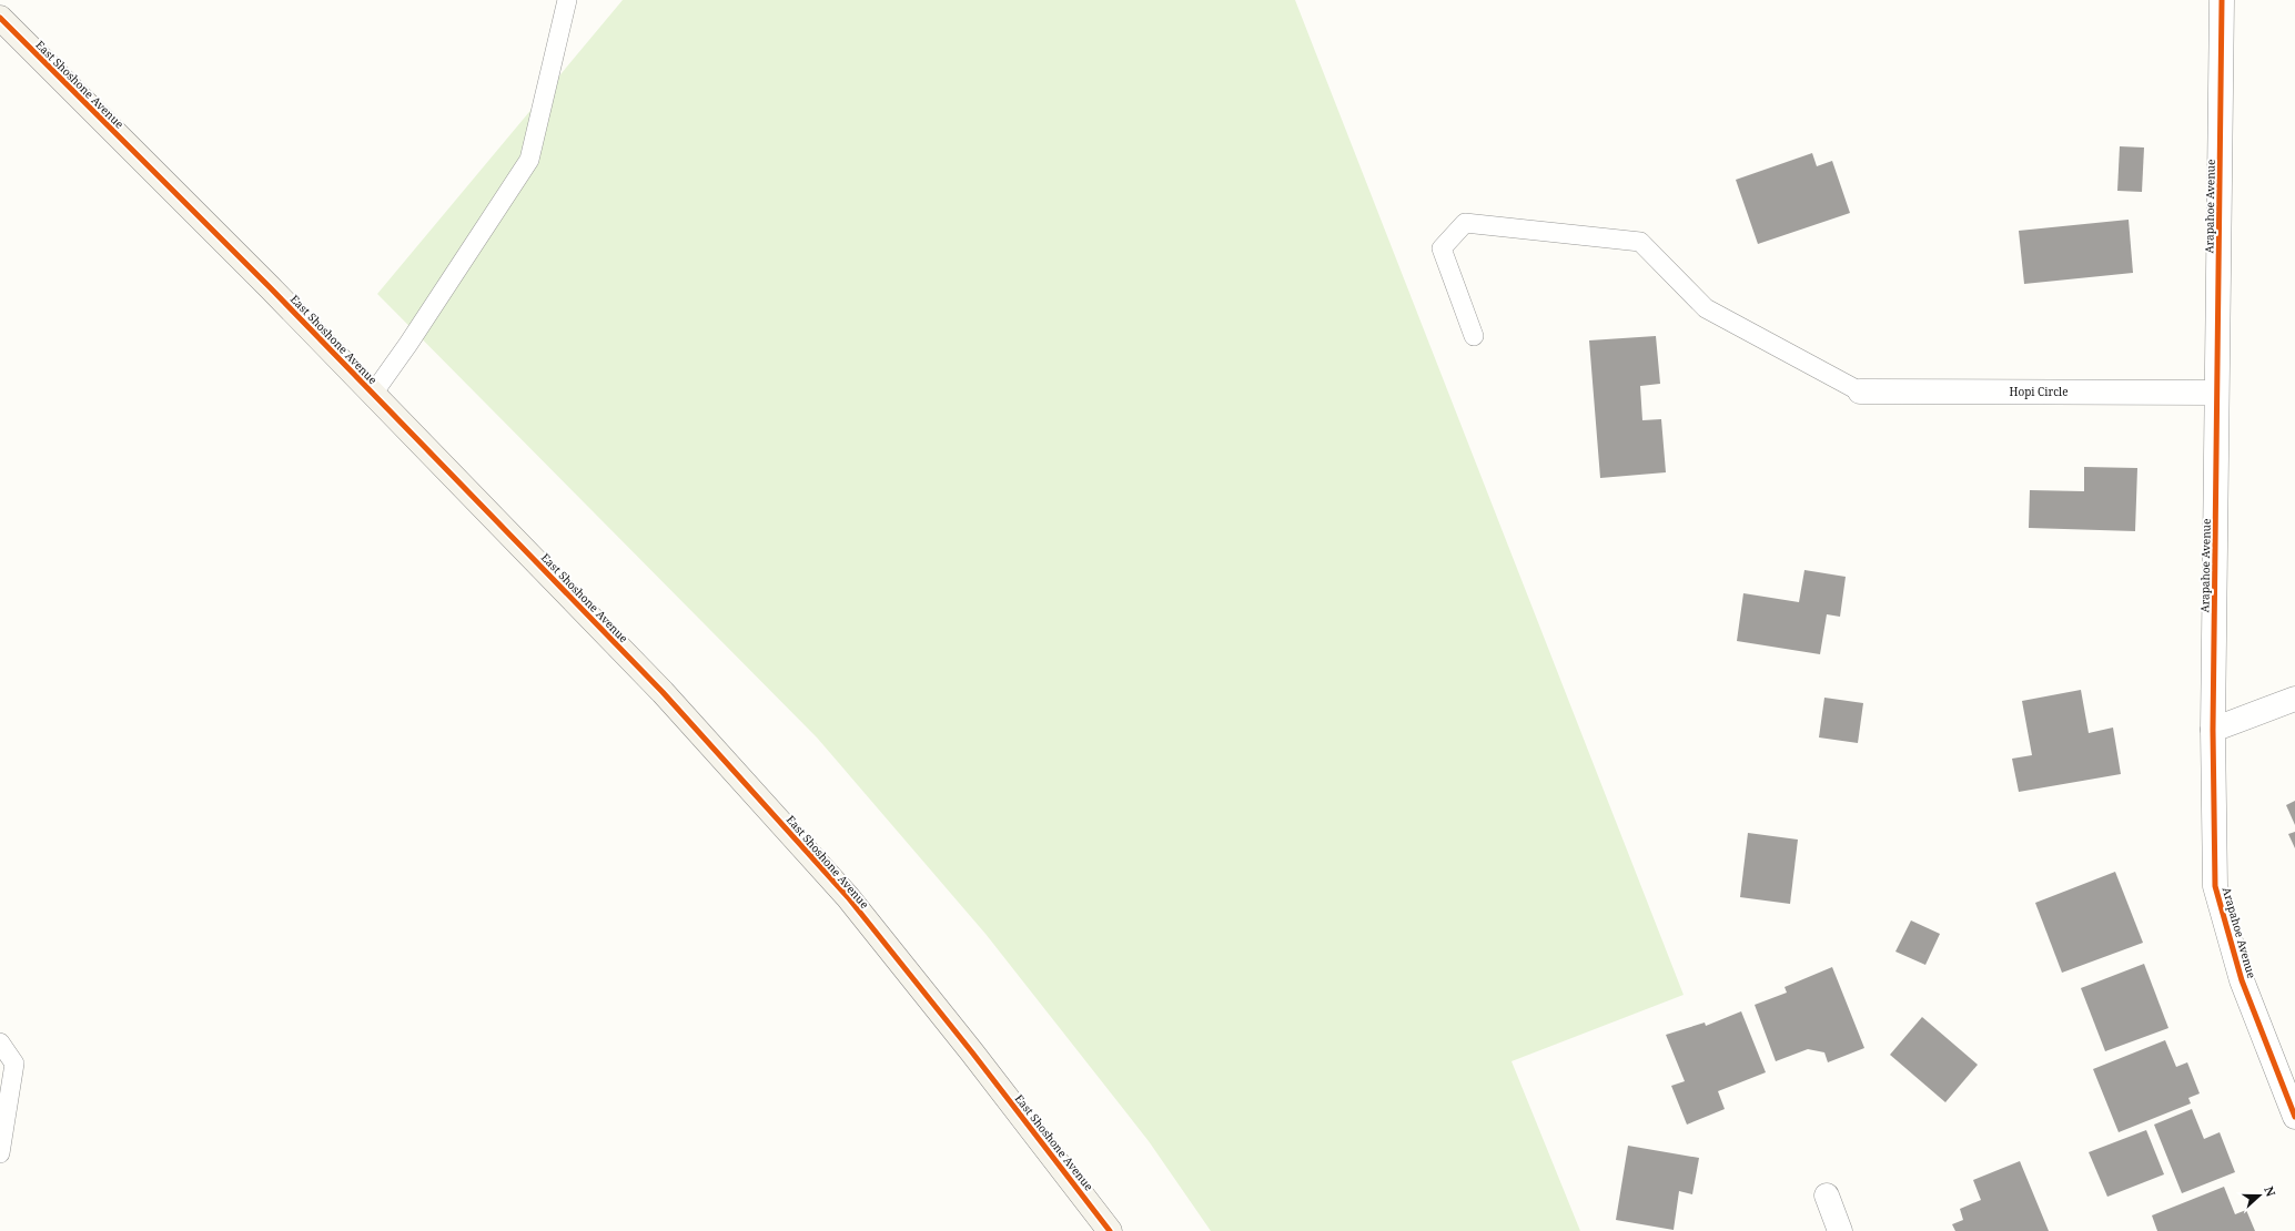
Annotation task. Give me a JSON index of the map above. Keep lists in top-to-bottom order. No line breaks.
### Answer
{"streets":{"street":["East Shoshone Avenue","Arapahoe Avenue","Hopi Circle"]},"crossings":[["Arapahoe Avenue","Hopi Circle"]],"north":"right"}
